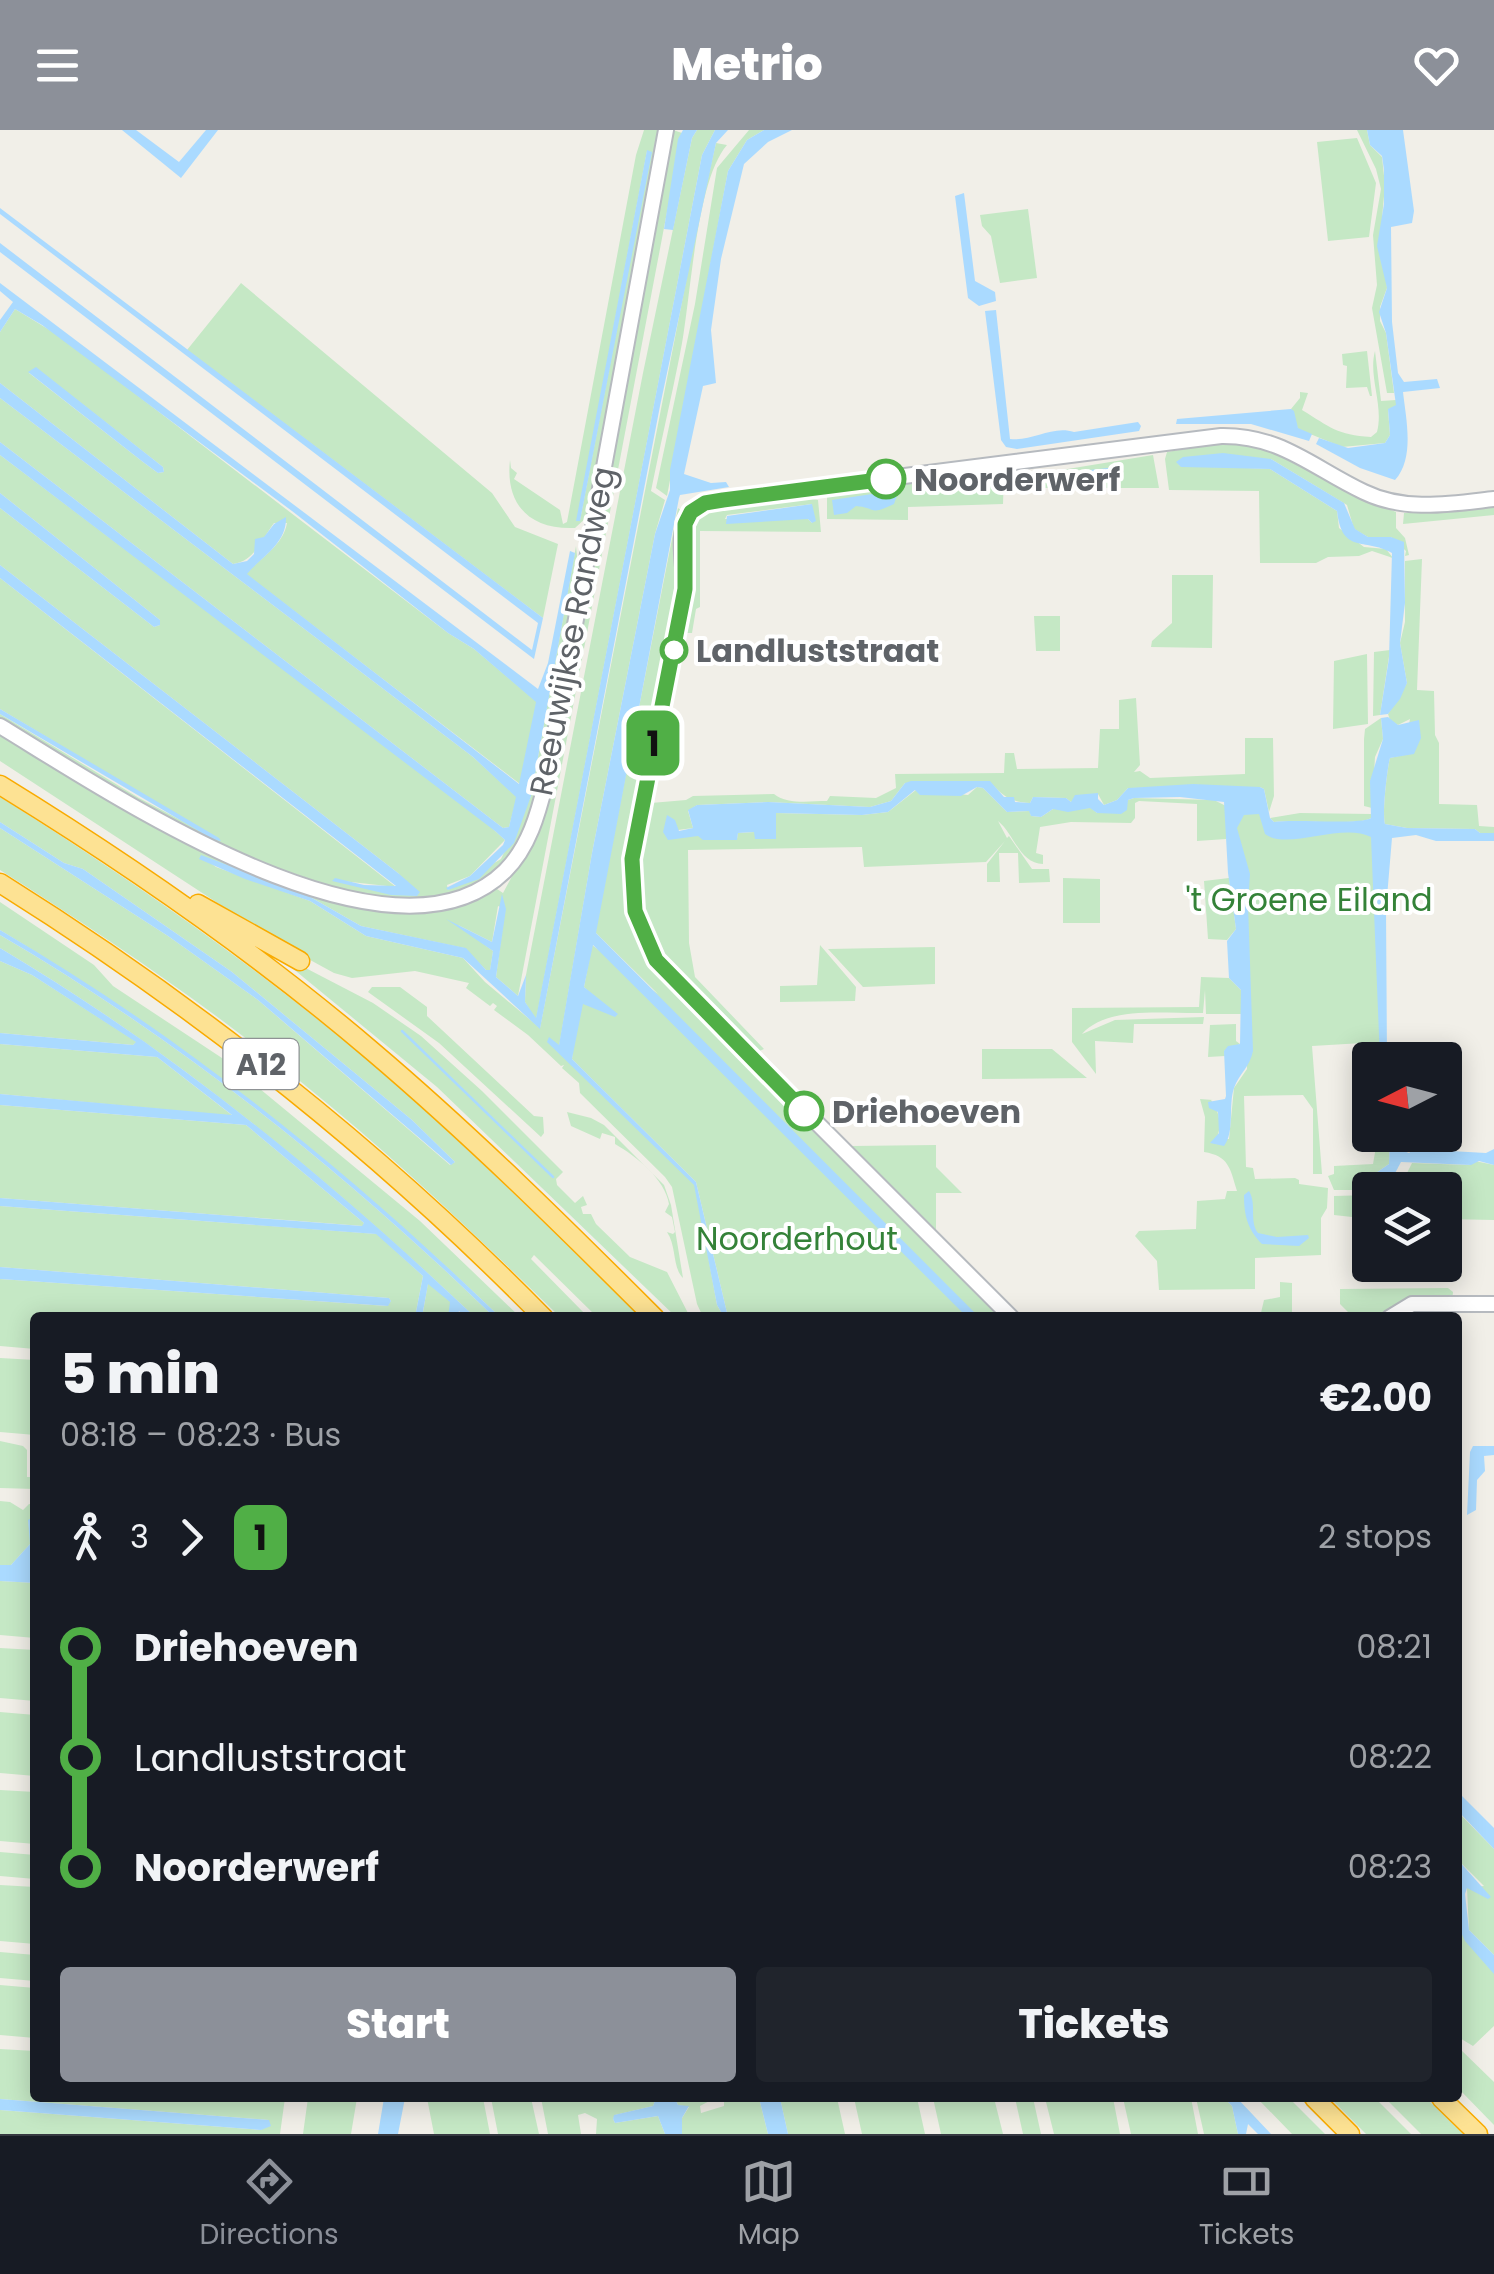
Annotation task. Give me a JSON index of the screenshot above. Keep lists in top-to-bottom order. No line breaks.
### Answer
{"streets":{"highway":["A12"],"street":["Reeuwijkse Randweg"]},"parks":["'t Groene Eiland","Noorderhout"],"places":["Noorderwerf","Landluststraat","Driehoeven"],"lines":["bus line 1"],"north":"left","page":{"header":"Metrio","on_map":"1","heading":["5 min","08:18 – 08:23 · Bus","€2.00"],"legs":["3","1","2 stops"],"list":[{"name":"Driehoeven","value":"08:21"},{"name":"Landluststraat","value":"08:22"},{"name":"Noorderwerf","value":"08:23"}],"buttons":["Start","Tickets"],"tabs":["Directions","Map","Tickets"]}}
